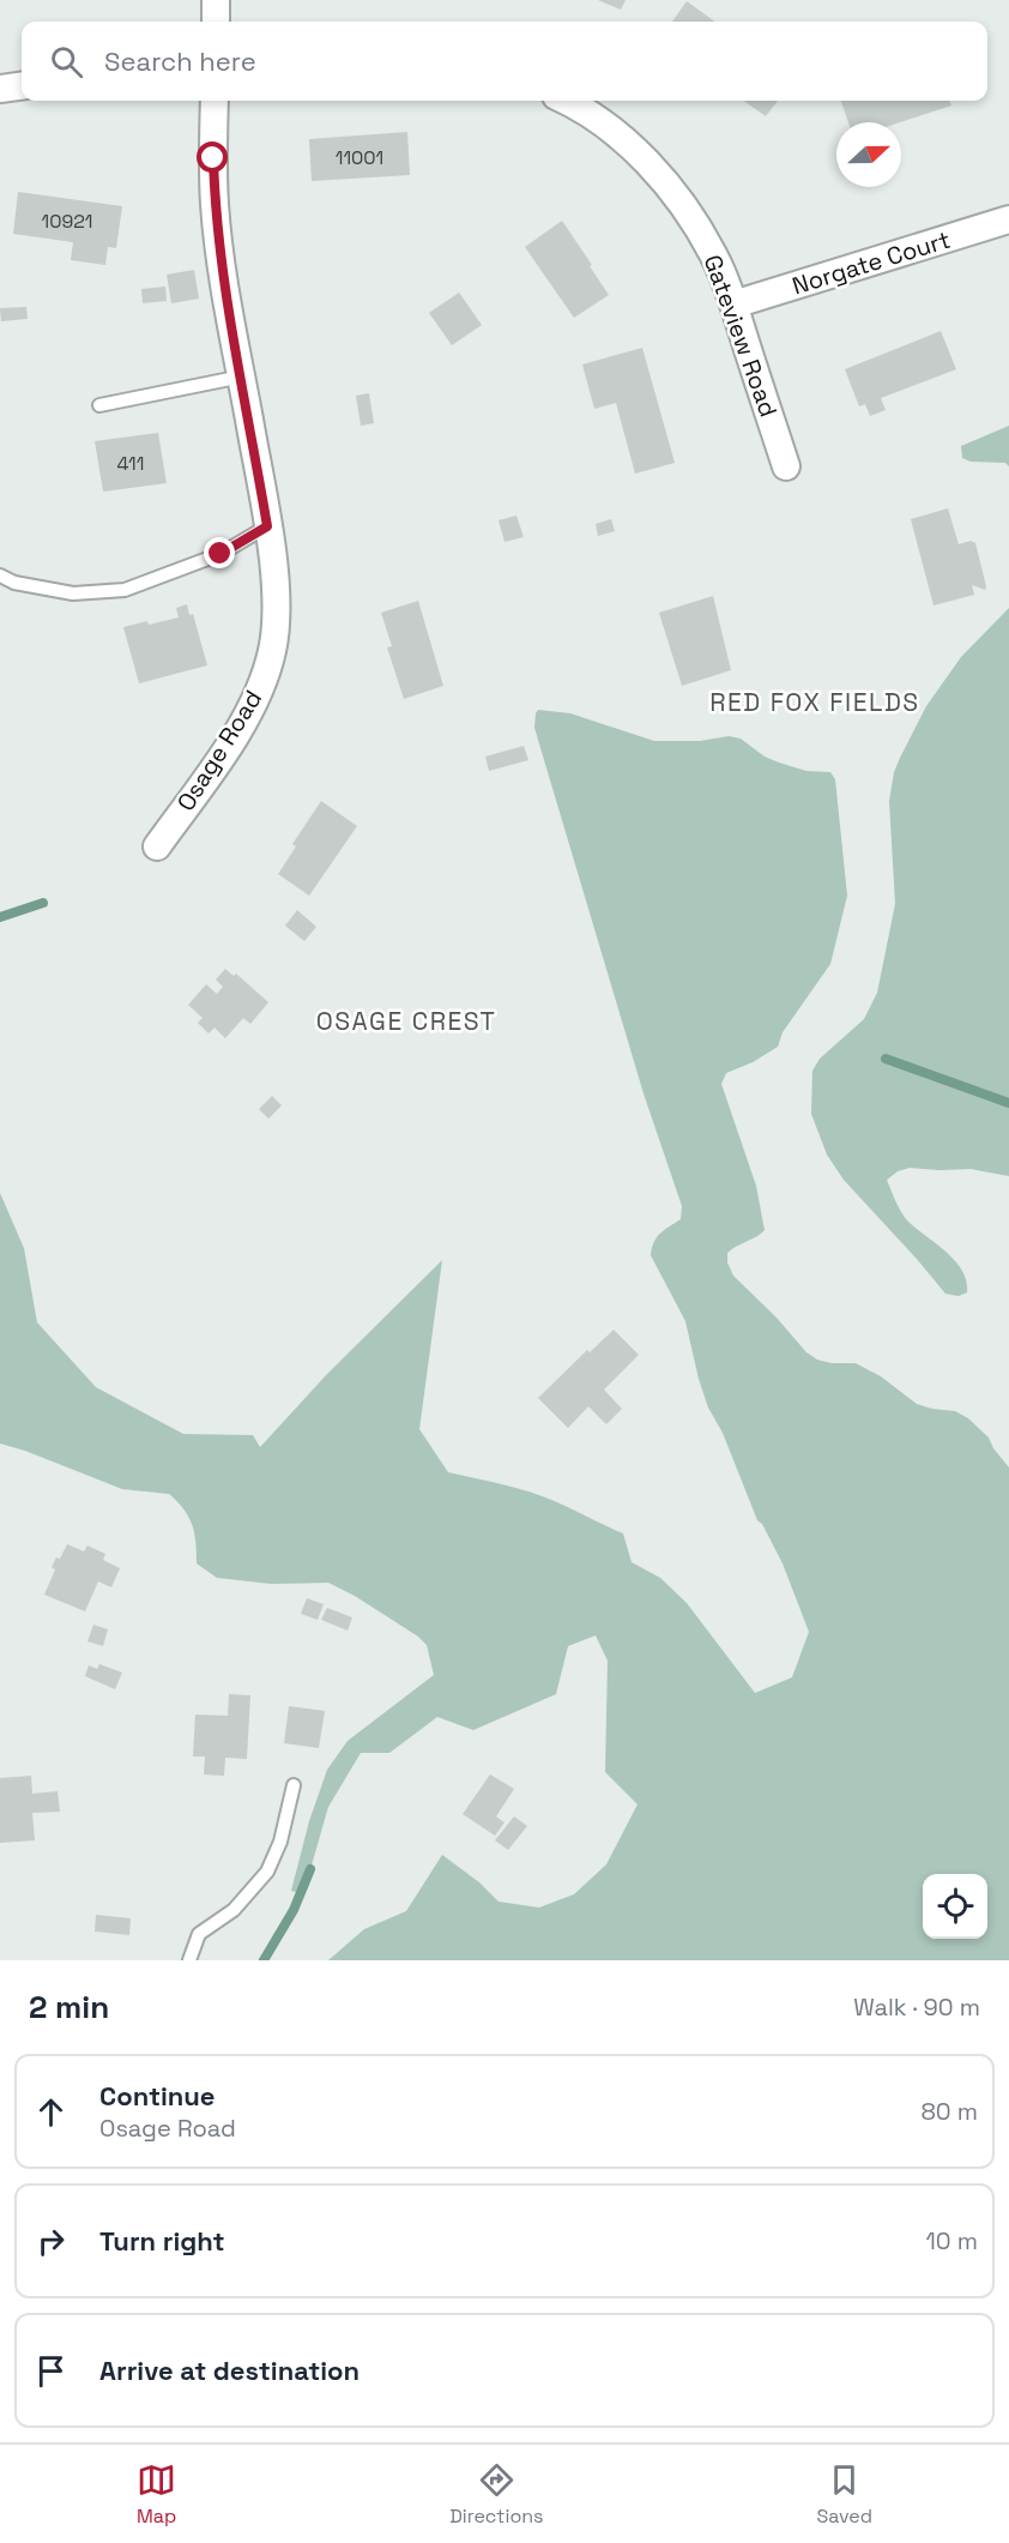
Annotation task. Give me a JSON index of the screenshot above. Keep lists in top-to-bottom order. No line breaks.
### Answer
{"streets":{"street":["Norgate Court","Gateview Road","Osage Road"]},"crossings":[["Norgate Court","Gateview Road"]],"districts":["RED FOX FIELDS","OSAGE CREST"],"house_numbers":["11001","10921","411"],"north":"right","page":{"search":"Search here","heading":["2 min","Walk · 90 m"],"list":[["Continue","Osage Road","80 m"],["Turn right","10 m"],"Arrive at destination"],"nav":["Map","Directions","Saved"]}}
